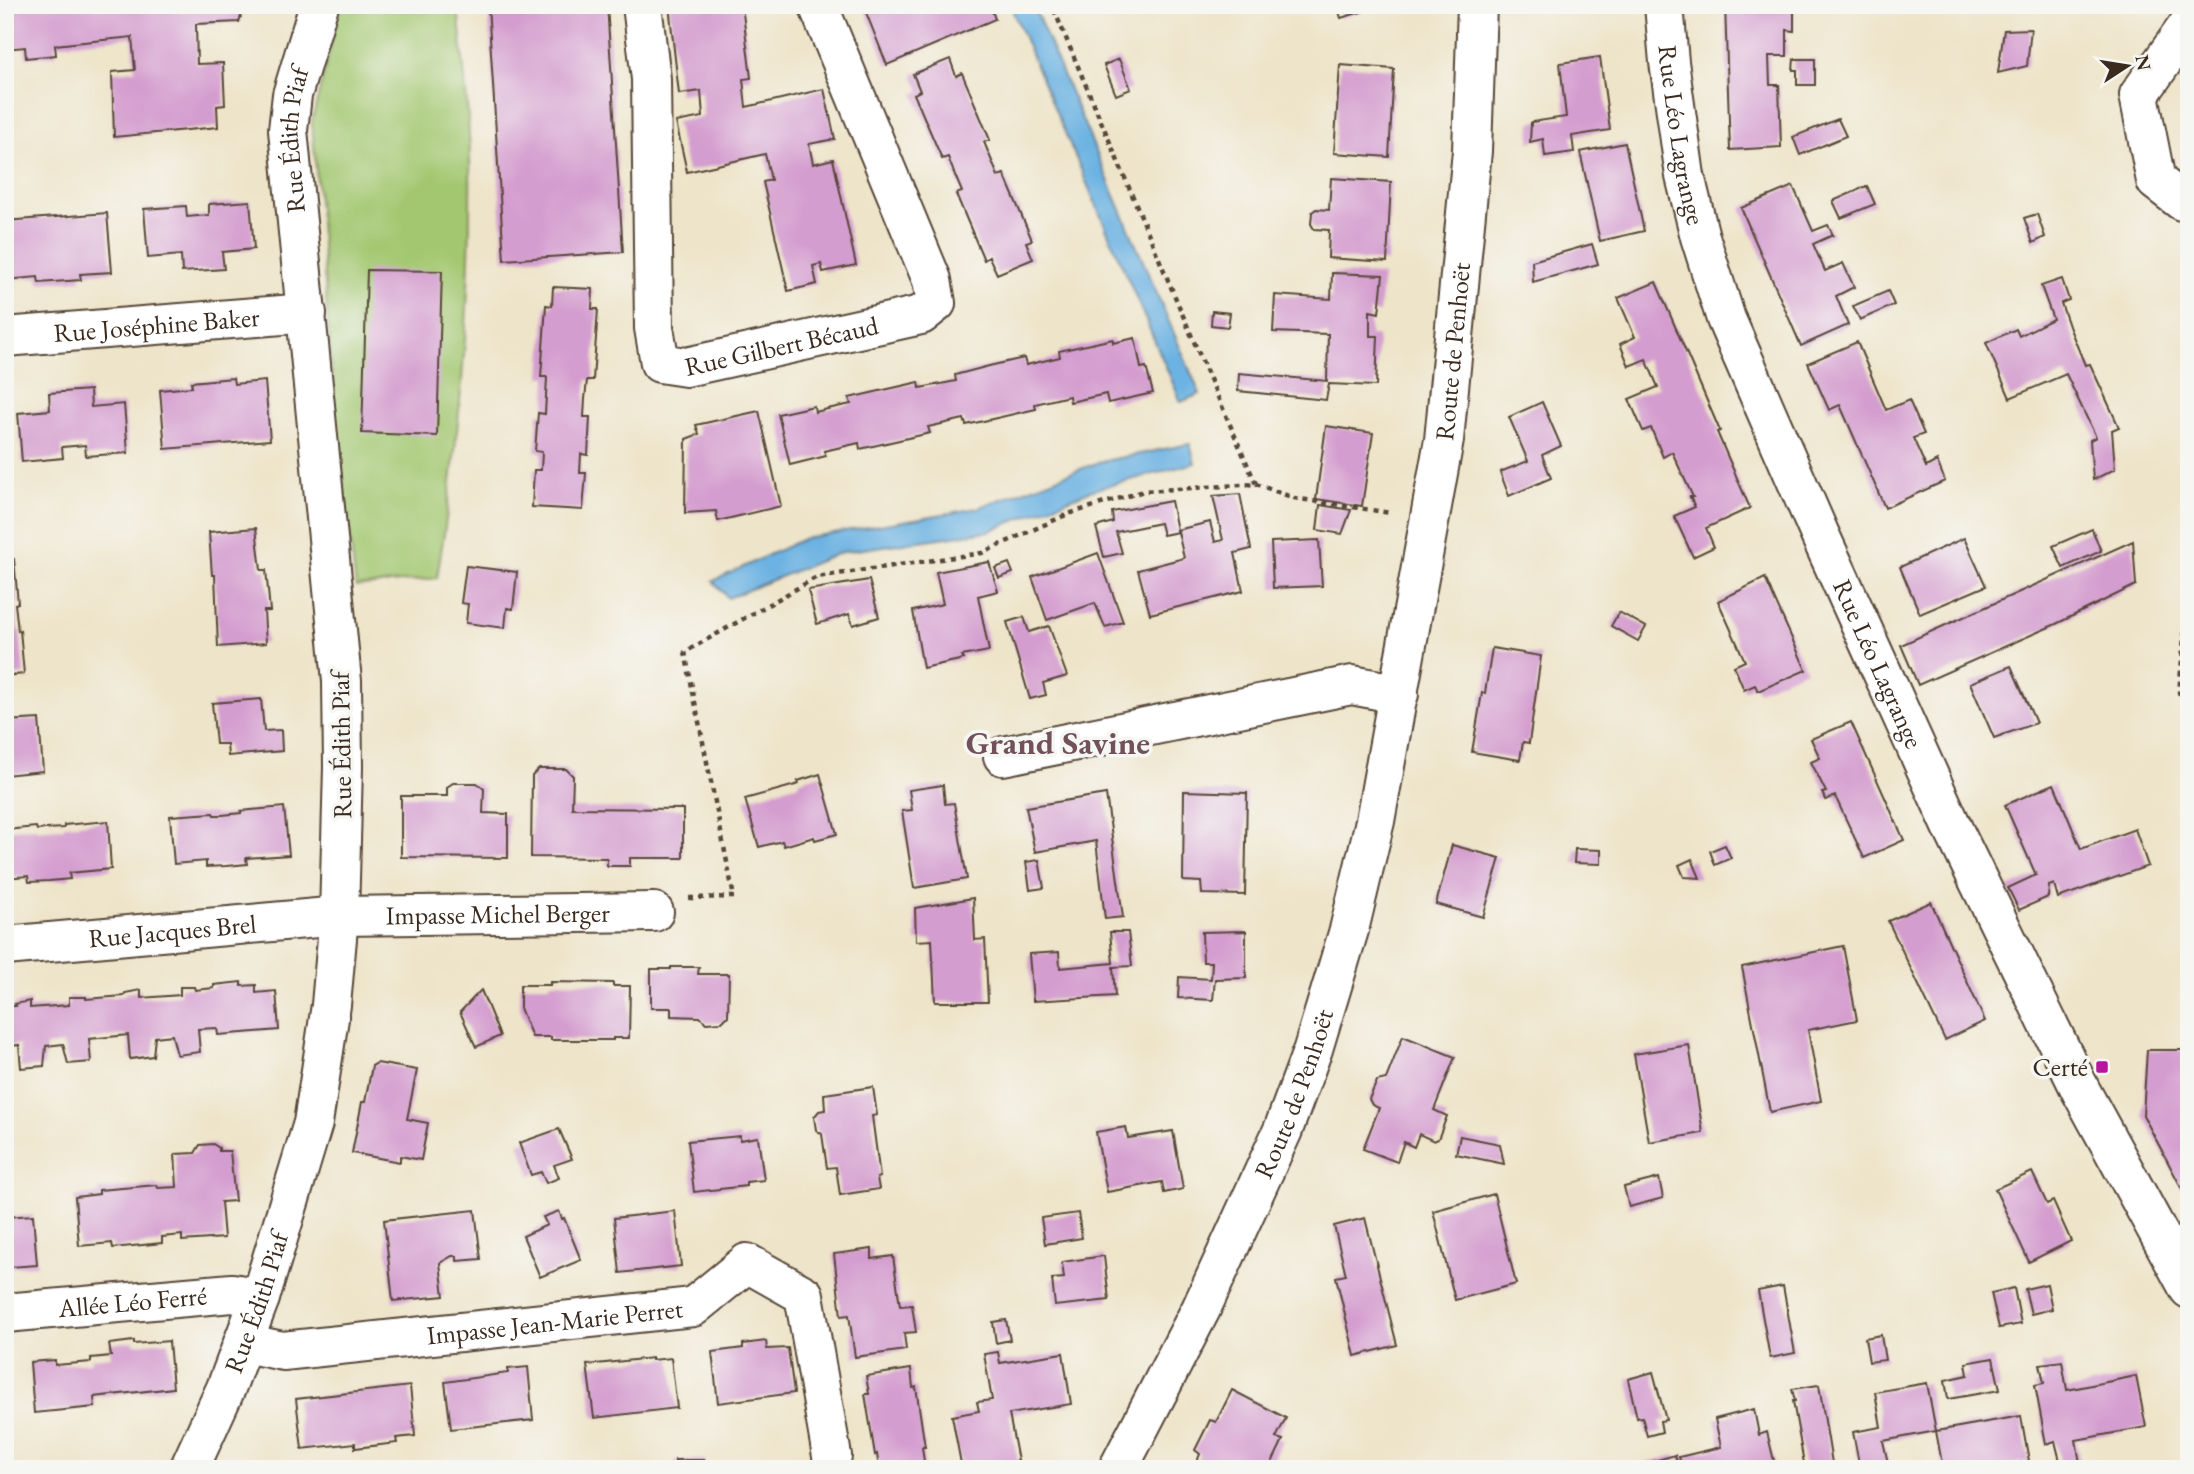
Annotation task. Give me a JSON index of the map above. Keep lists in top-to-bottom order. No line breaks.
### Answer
{"streets":{"street":["Rue Léo Lagrange","Rue Édith Piaf","Rue Joséphine Baker","Rue Gilbert Bécaud","Route de Penhoët","Impasse Michel Berger","Rue Jacques Brel","Allée Léo Ferré","Impasse Jean-Marie Perret"]},"crossings":[["Rue Édith Piaf","Rue Joséphine Baker"],["Rue Édith Piaf","Impasse Michel Berger"],["Rue Édith Piaf","Rue Jacques Brel"],["Rue Édith Piaf","Allée Léo Ferré"],["Rue Édith Piaf","Impasse Jean-Marie Perret"],["Impasse Michel Berger","Rue Jacques Brel"]],"districts":["Grand Savine"],"places":{"transit":["Certé"]},"north":"right"}
